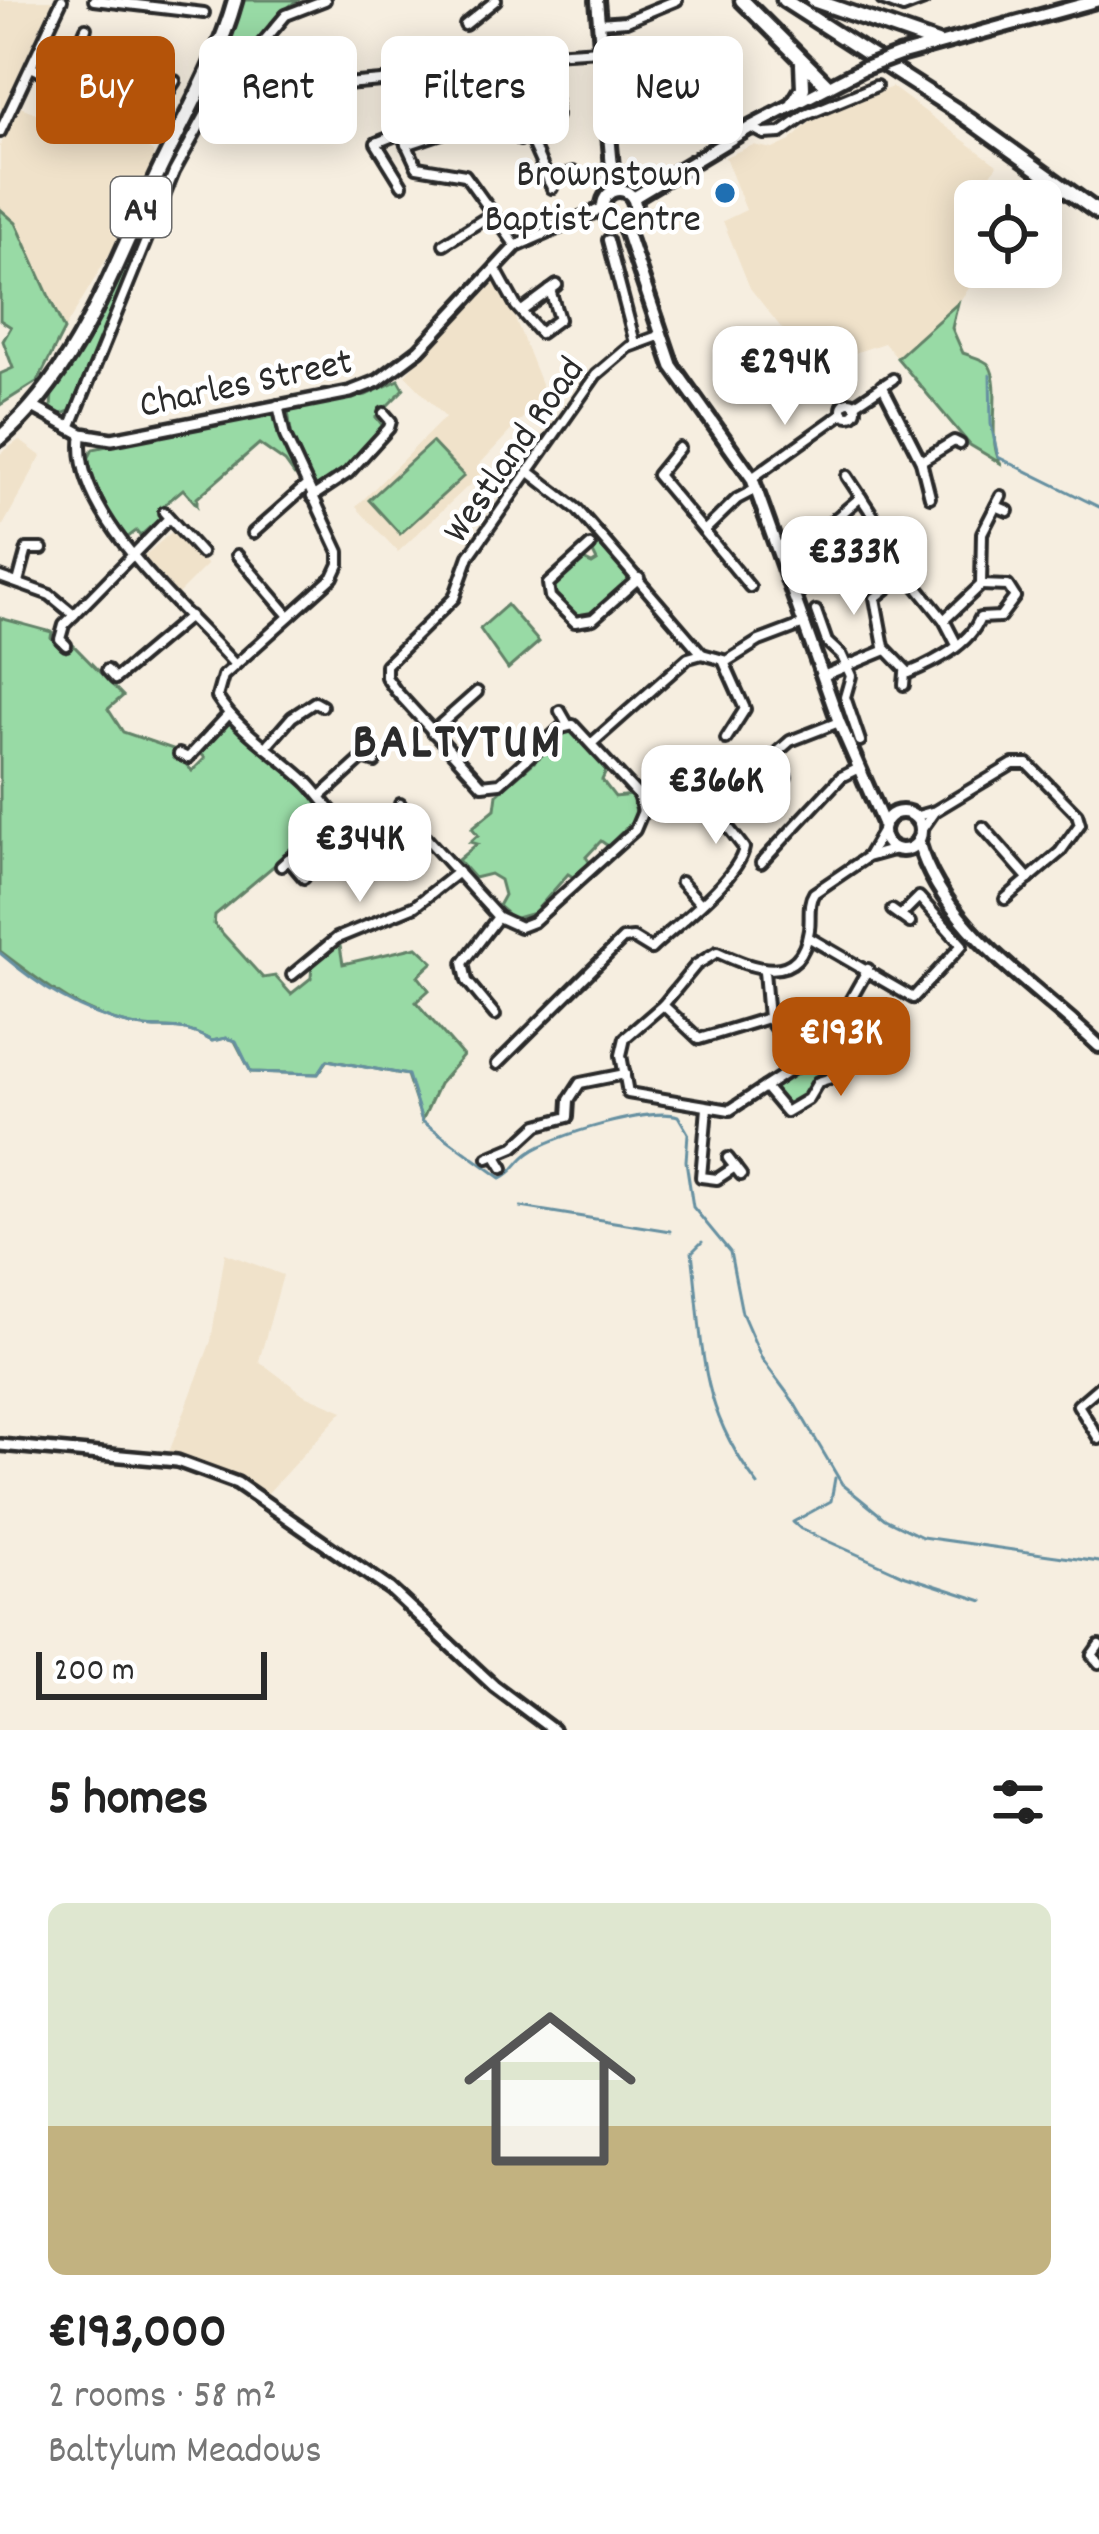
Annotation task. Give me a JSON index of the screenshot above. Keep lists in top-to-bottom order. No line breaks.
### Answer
{"streets":{"main road":["A4"],"street":["Charles Street","Westland Road"]},"crossings":[["A4","Charles Street"]],"districts":["BALTYTUM"],"places":["Brownstown Baptist Centre"],"scale_bar":"200 m","page":{"chip":["Buy","Rent","Filters","New"],"price":["€294K","€333K","€366K","€344K","€193K"],"scale":"200 m","heading":"5 homes","list":[{"name":"€193,000","note":"2 rooms · 58 m² · Baltylum Meadows"}]}}
